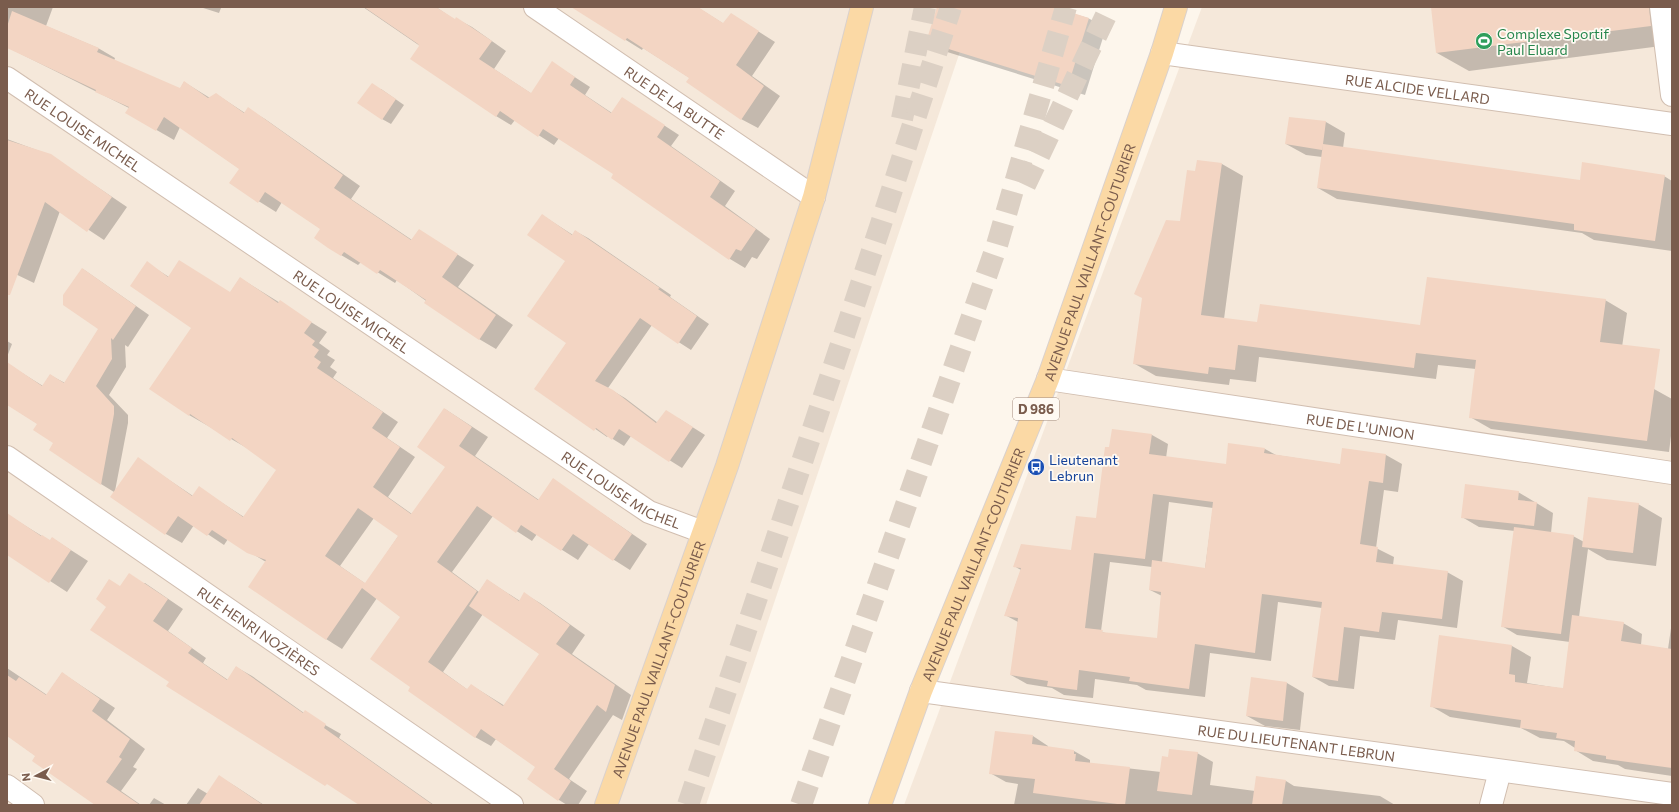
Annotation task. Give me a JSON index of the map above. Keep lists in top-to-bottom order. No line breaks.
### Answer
{"streets":{"main road":["AVENUE PAUL VAILLANT-COUTURIER","D 986"],"street":["RUE ALCIDE VELLARD","RUE DE LA BUTTE","RUE LOUISE MICHEL","RUE DE L'UNION","RUE HENRI NOZIÈRES","RUE DU LIEUTENANT LEBRUN"]},"crossings":[["RUE ALCIDE VELLARD","AVENUE PAUL VAILLANT-COUTURIER"],["RUE DE LA BUTTE","AVENUE PAUL VAILLANT-COUTURIER"],["RUE LOUISE MICHEL","AVENUE PAUL VAILLANT-COUTURIER"],["AVENUE PAUL VAILLANT-COUTURIER","RUE DE L'UNION"],["AVENUE PAUL VAILLANT-COUTURIER","RUE DU LIEUTENANT LEBRUN"]],"places":{"sports":["Complexe Sportif Paul Eluard"],"bus stop":["Lieutenant Lebrun"]},"north":"left"}
